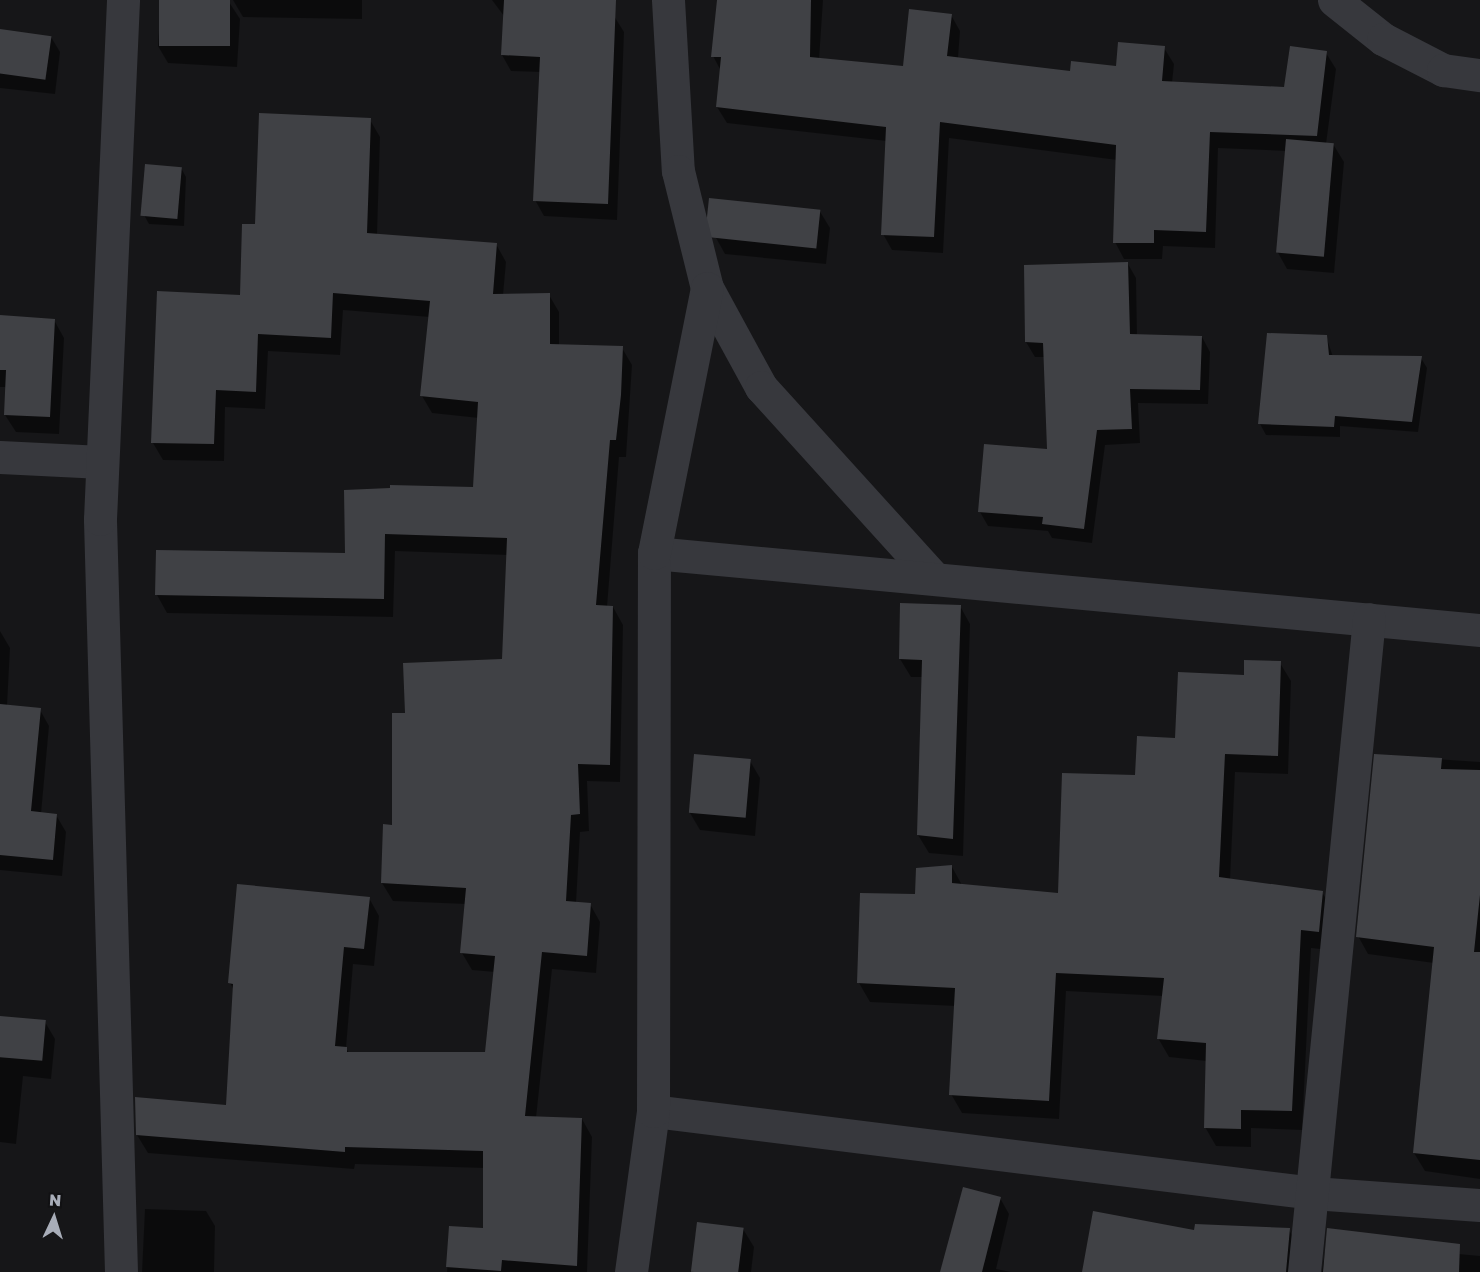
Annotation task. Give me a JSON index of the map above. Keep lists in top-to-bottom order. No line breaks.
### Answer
{"north":"top"}
